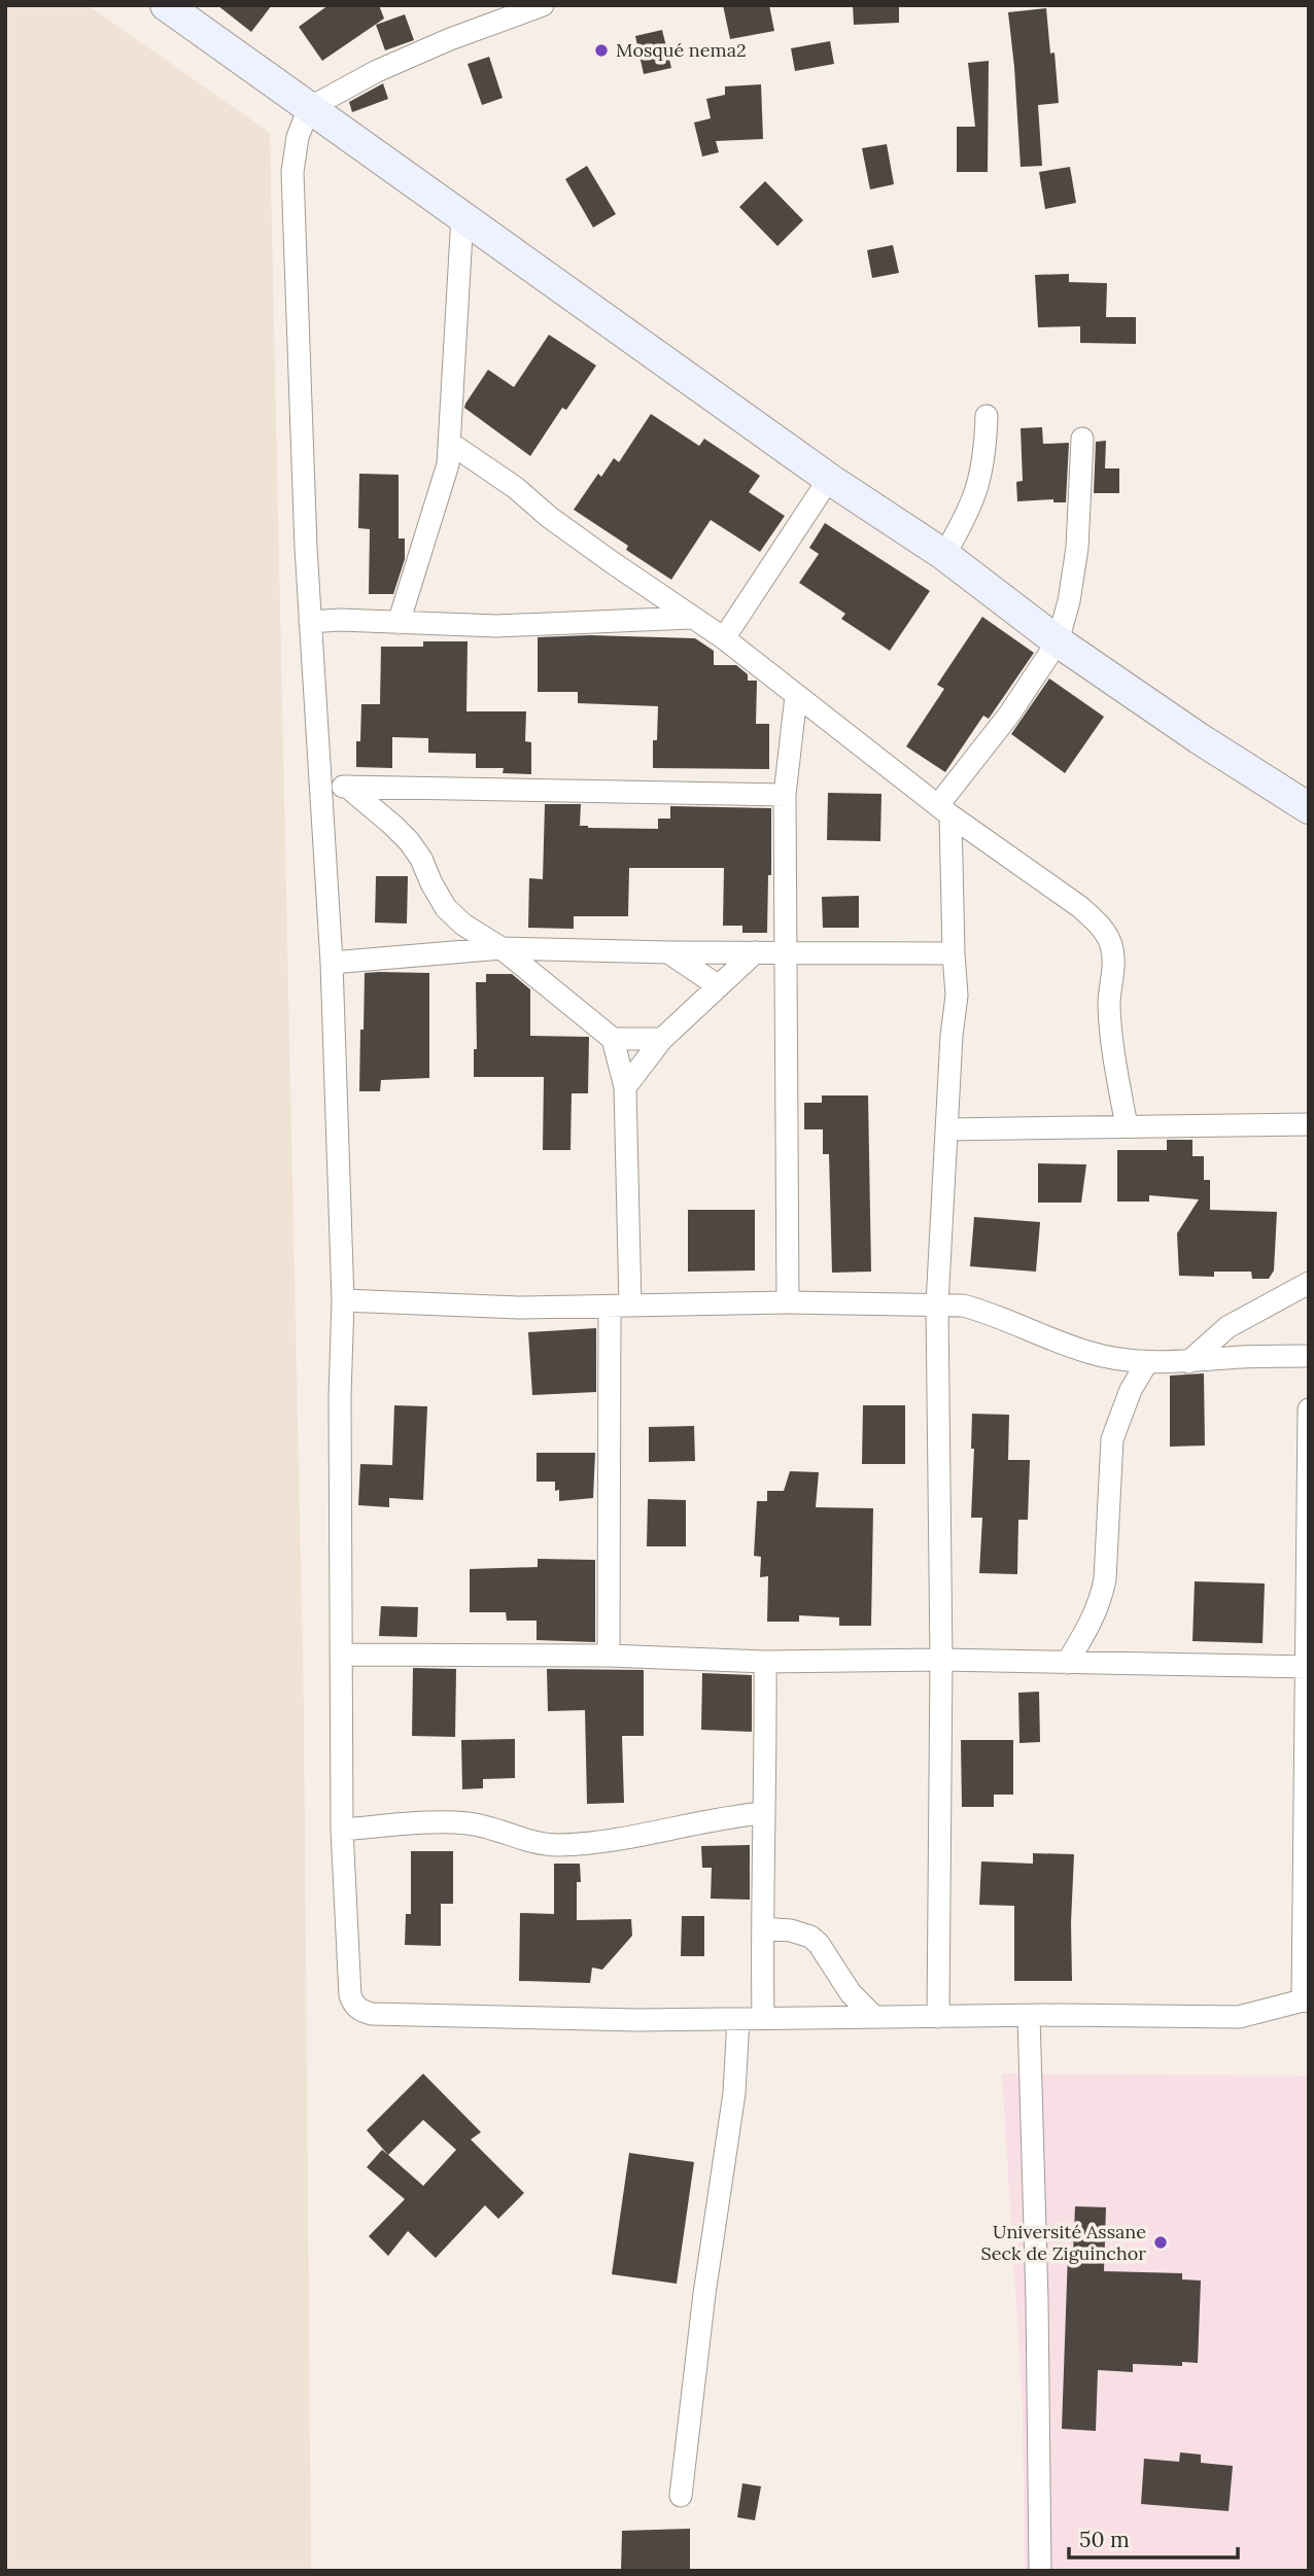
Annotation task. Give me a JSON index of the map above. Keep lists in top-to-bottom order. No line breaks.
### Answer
{"places":["Mosqué nema2","Université Assane Seck de Ziguinchor"],"scale_bar":"50 m"}
